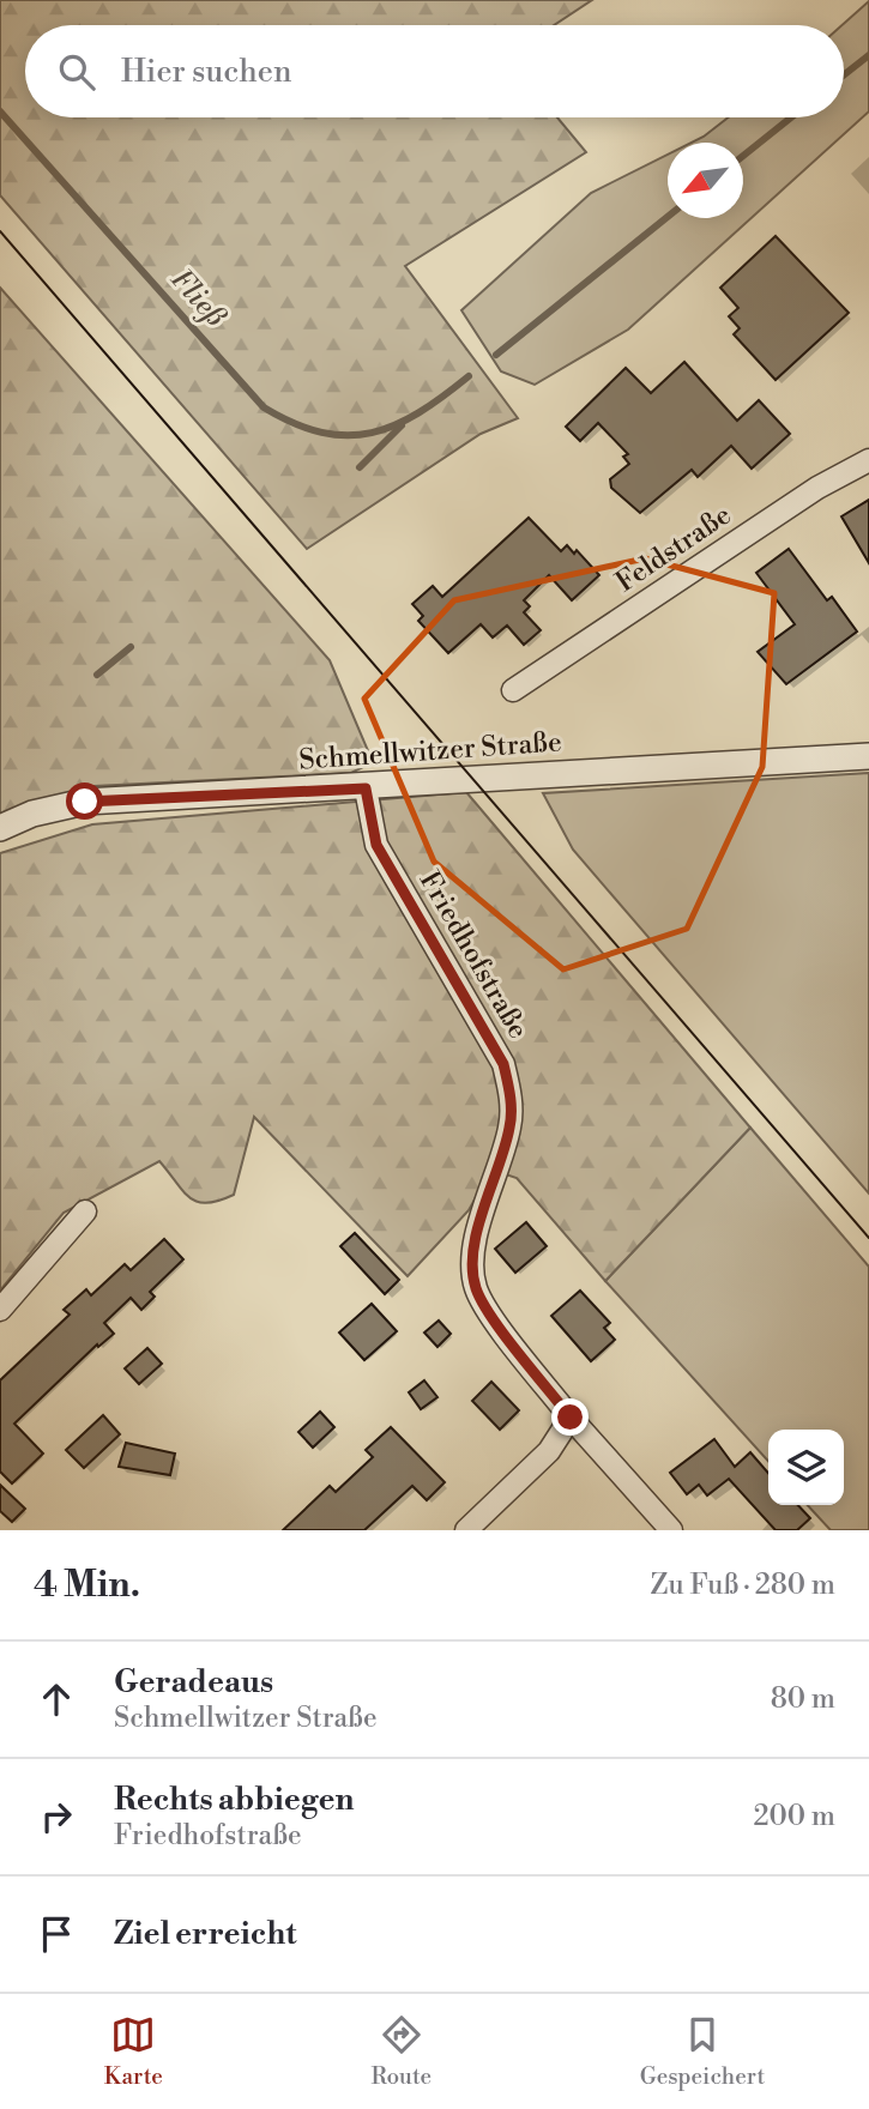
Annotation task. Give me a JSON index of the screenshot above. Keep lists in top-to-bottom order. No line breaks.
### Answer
{"streets":{"street":["Feldstraße","Schmellwitzer Straße","Friedhofstraße"]},"crossings":[["Schmellwitzer Straße","Friedhofstraße"]],"water":["Fließ"],"north":"bottom left","page":{"search":"Hier suchen","heading":["4 Min.","Zu Fuß · 280 m"],"list":[["Geradeaus","Schmellwitzer Straße","80 m"],["Rechts abbiegen","Friedhofstraße","200 m"],"Ziel erreicht"],"nav":["Karte","Route","Gespeichert"]}}
